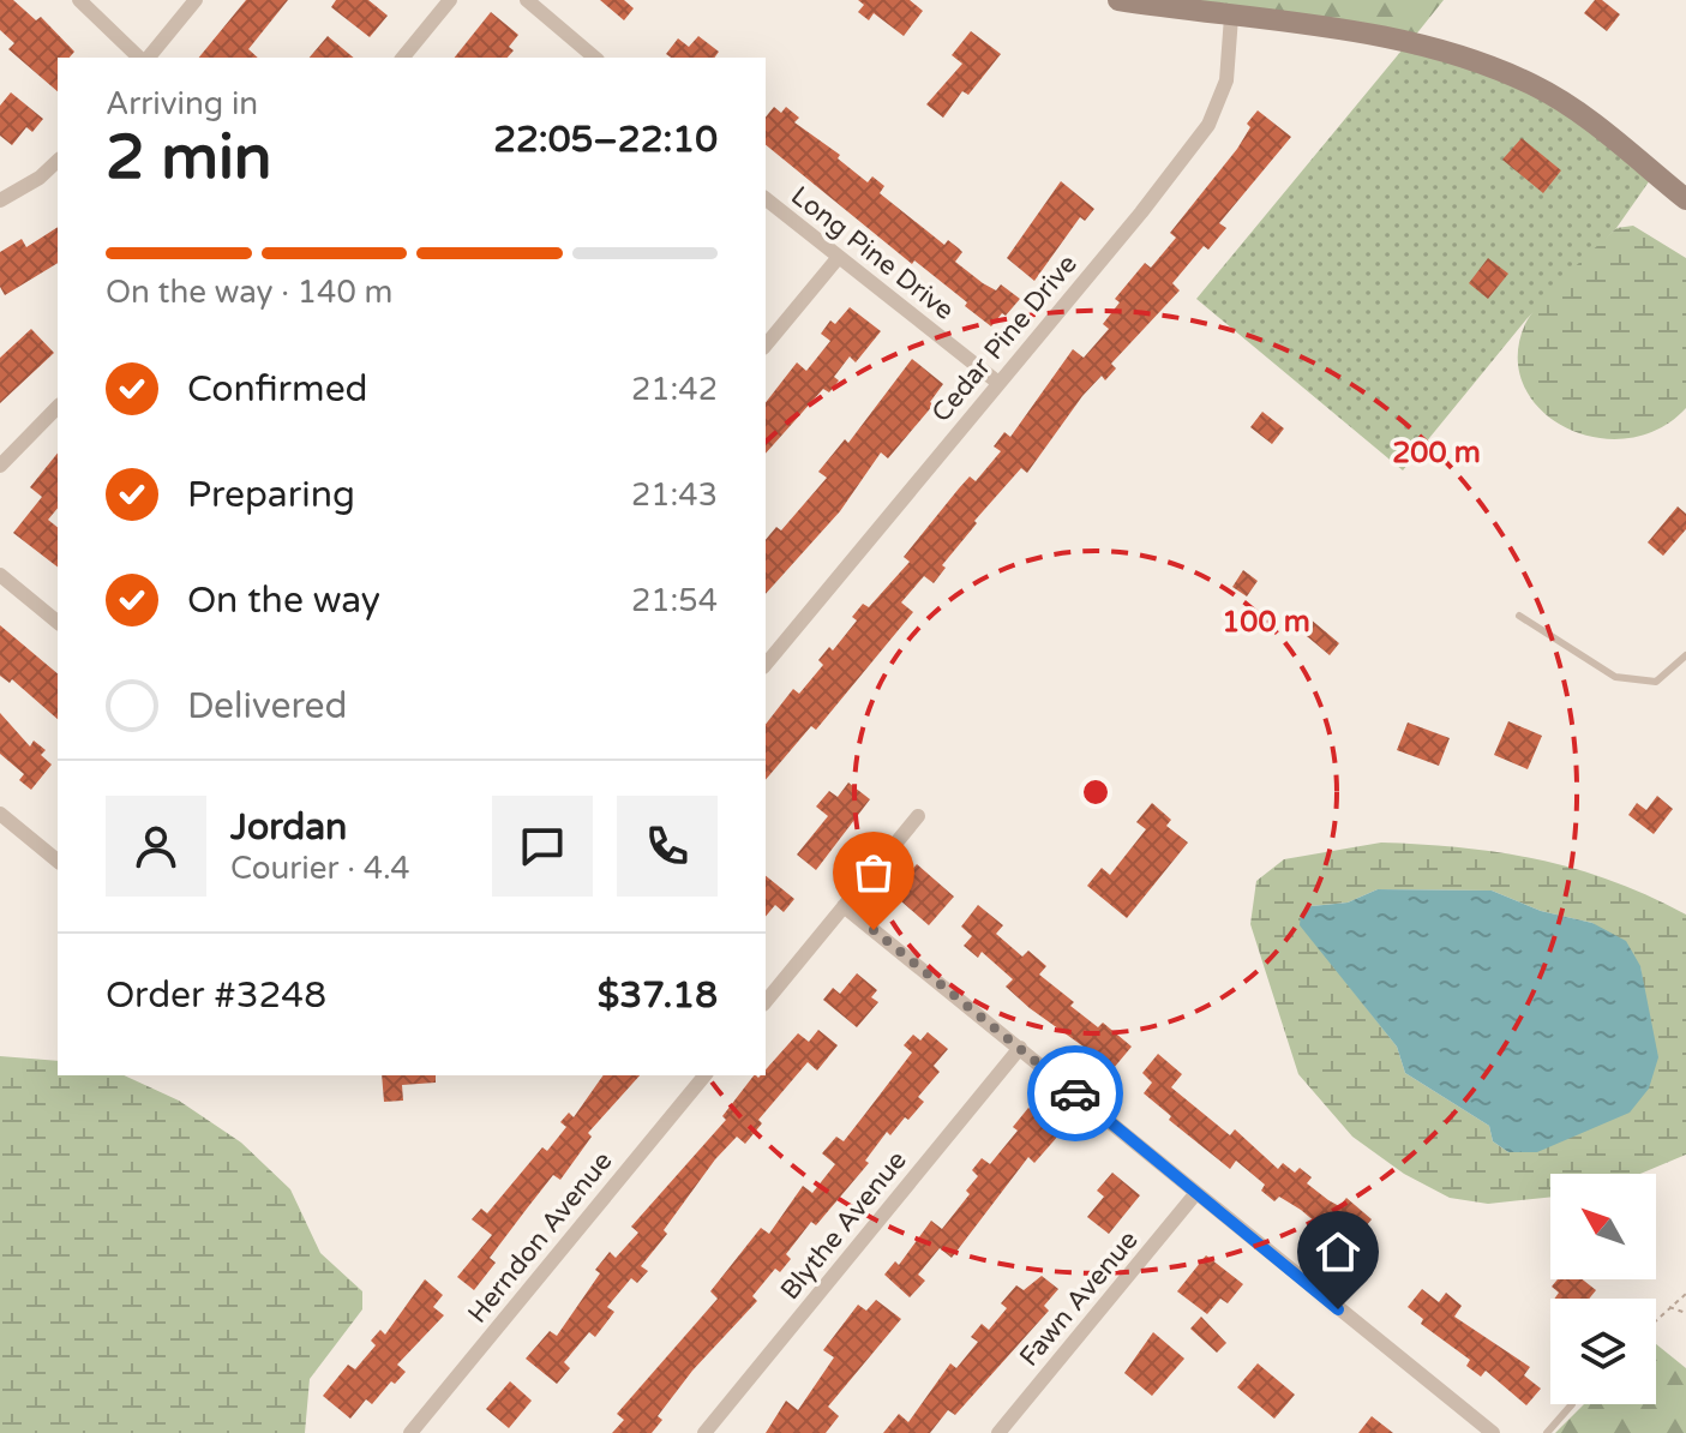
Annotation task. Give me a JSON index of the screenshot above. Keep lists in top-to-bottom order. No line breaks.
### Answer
{"streets":{"street":["Long Pine Drive","Cedar Pine Drive","Blythe Avenue","Herndon Avenue","Fawn Avenue"]},"crossings":[["Long Pine Drive","Cedar Pine Drive"]],"north":"top left","page":{"heading":["2 min","Arriving in","22:05–22:10"],"panel":["Jordan","Courier · 4.4","Order #3248","$37.18"],"bar":"On the way · 140 m","list":[["Confirmed","21:42"],["Preparing","21:43"],["On the way","21:54"],"Delivered"]},"rings":["200 m","100 m"]}
